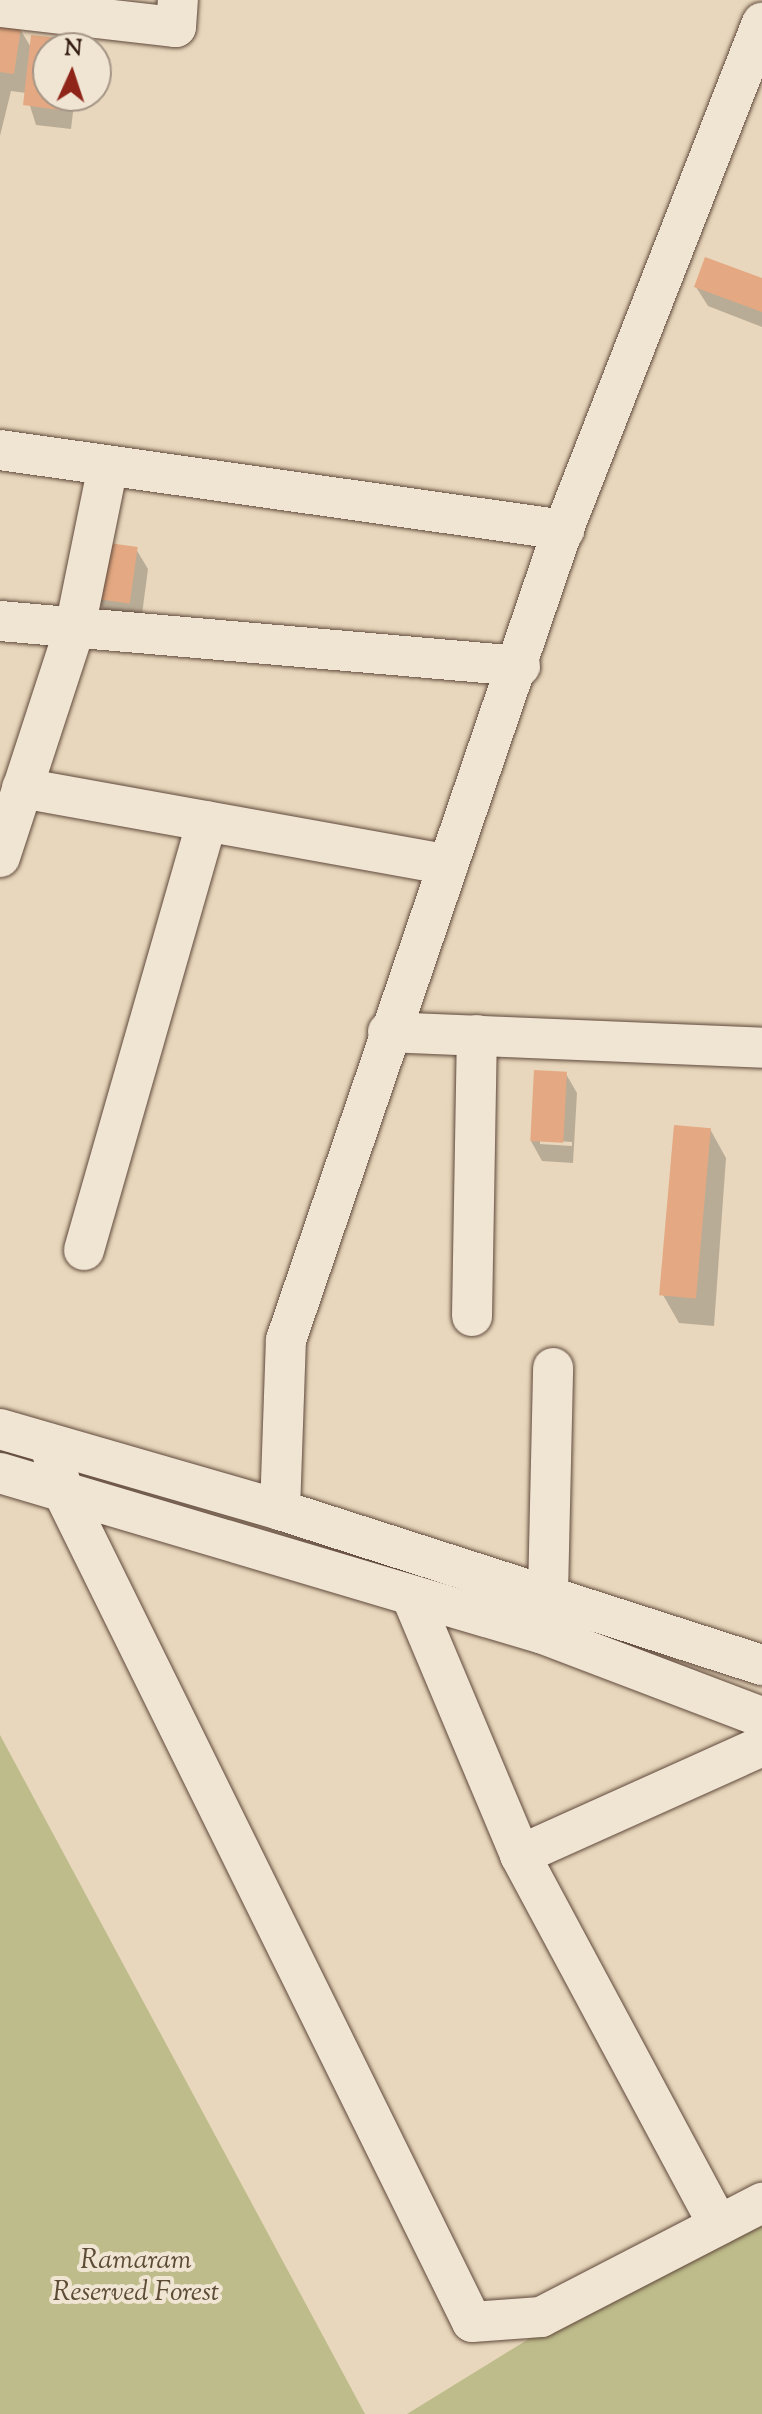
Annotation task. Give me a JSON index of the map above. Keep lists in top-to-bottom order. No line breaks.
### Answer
{"parks":["Ramaram Reserved Forest"],"north":"top"}
